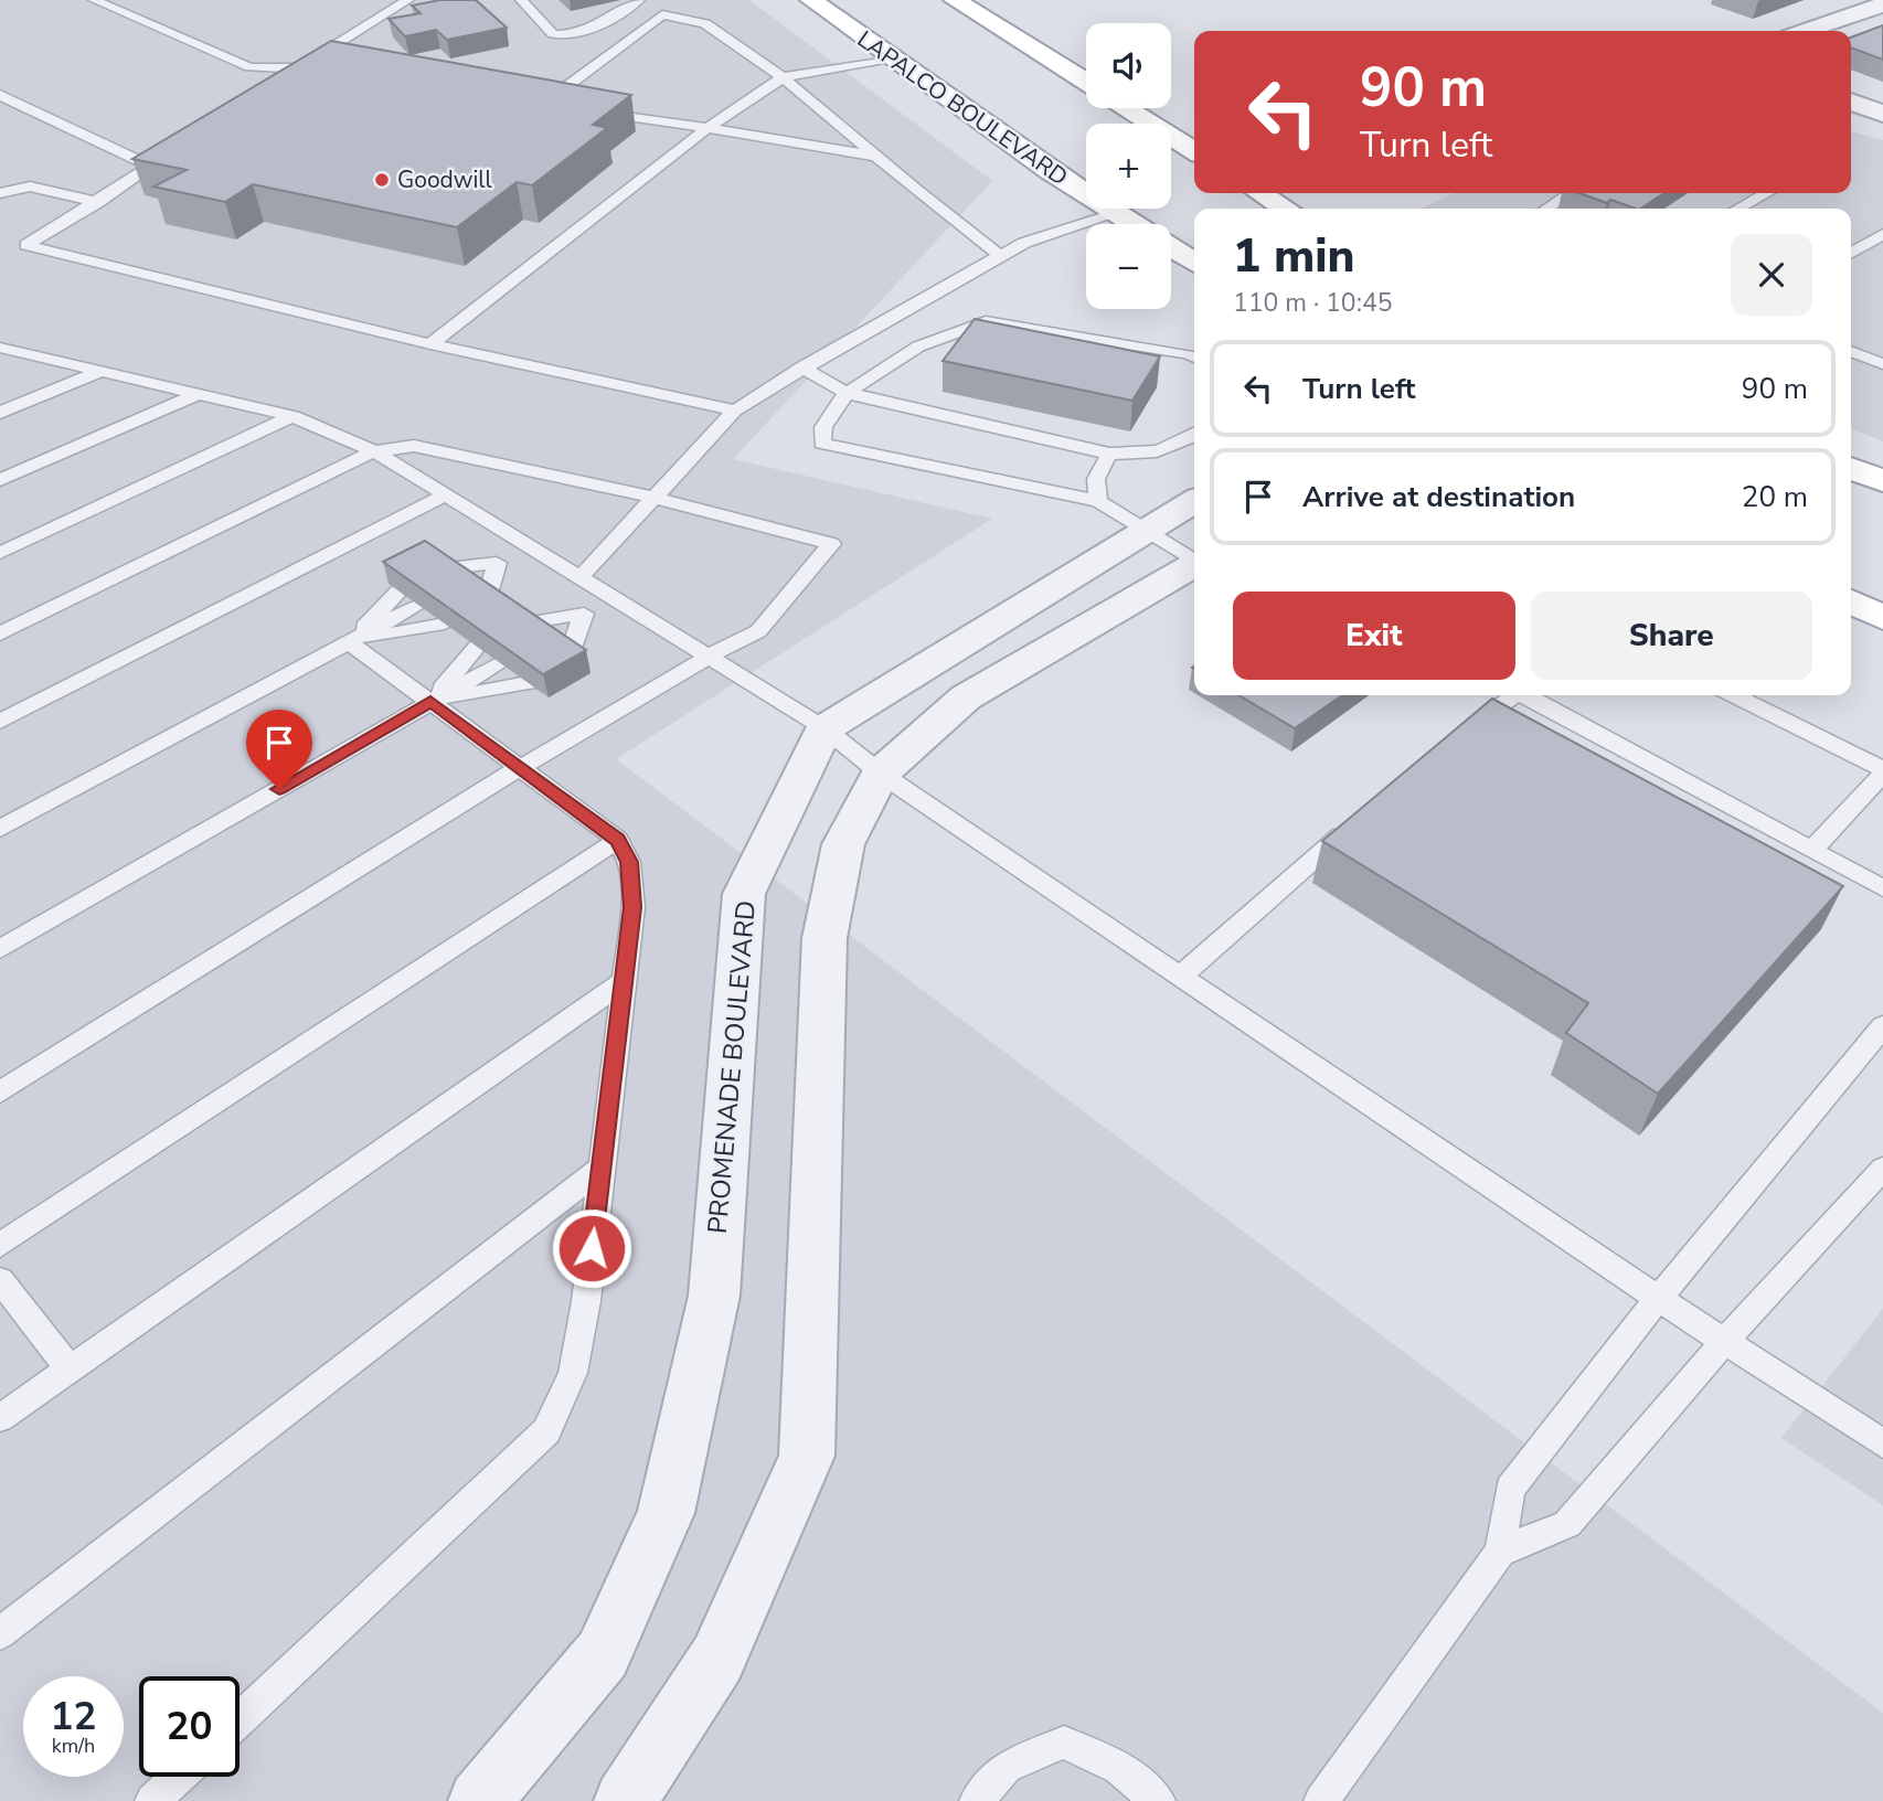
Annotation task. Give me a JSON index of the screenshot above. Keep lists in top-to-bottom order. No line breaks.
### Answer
{"streets":{"main road":["LAPALCO BOULEVARD"],"street":["PROMENADE BOULEVARD"]},"places":["Goodwill"],"page":{"map_buttons":["+","−"],"turn":["90 m","Turn left"],"heading":["1 min","110 m · 10:45"],"list":[{"name":"Turn left","value":"90 m"},{"name":"Arrive at destination","value":"20 m"}],"buttons":["Exit","Share"],"speed":"12 km/h","limit":"20"}}
